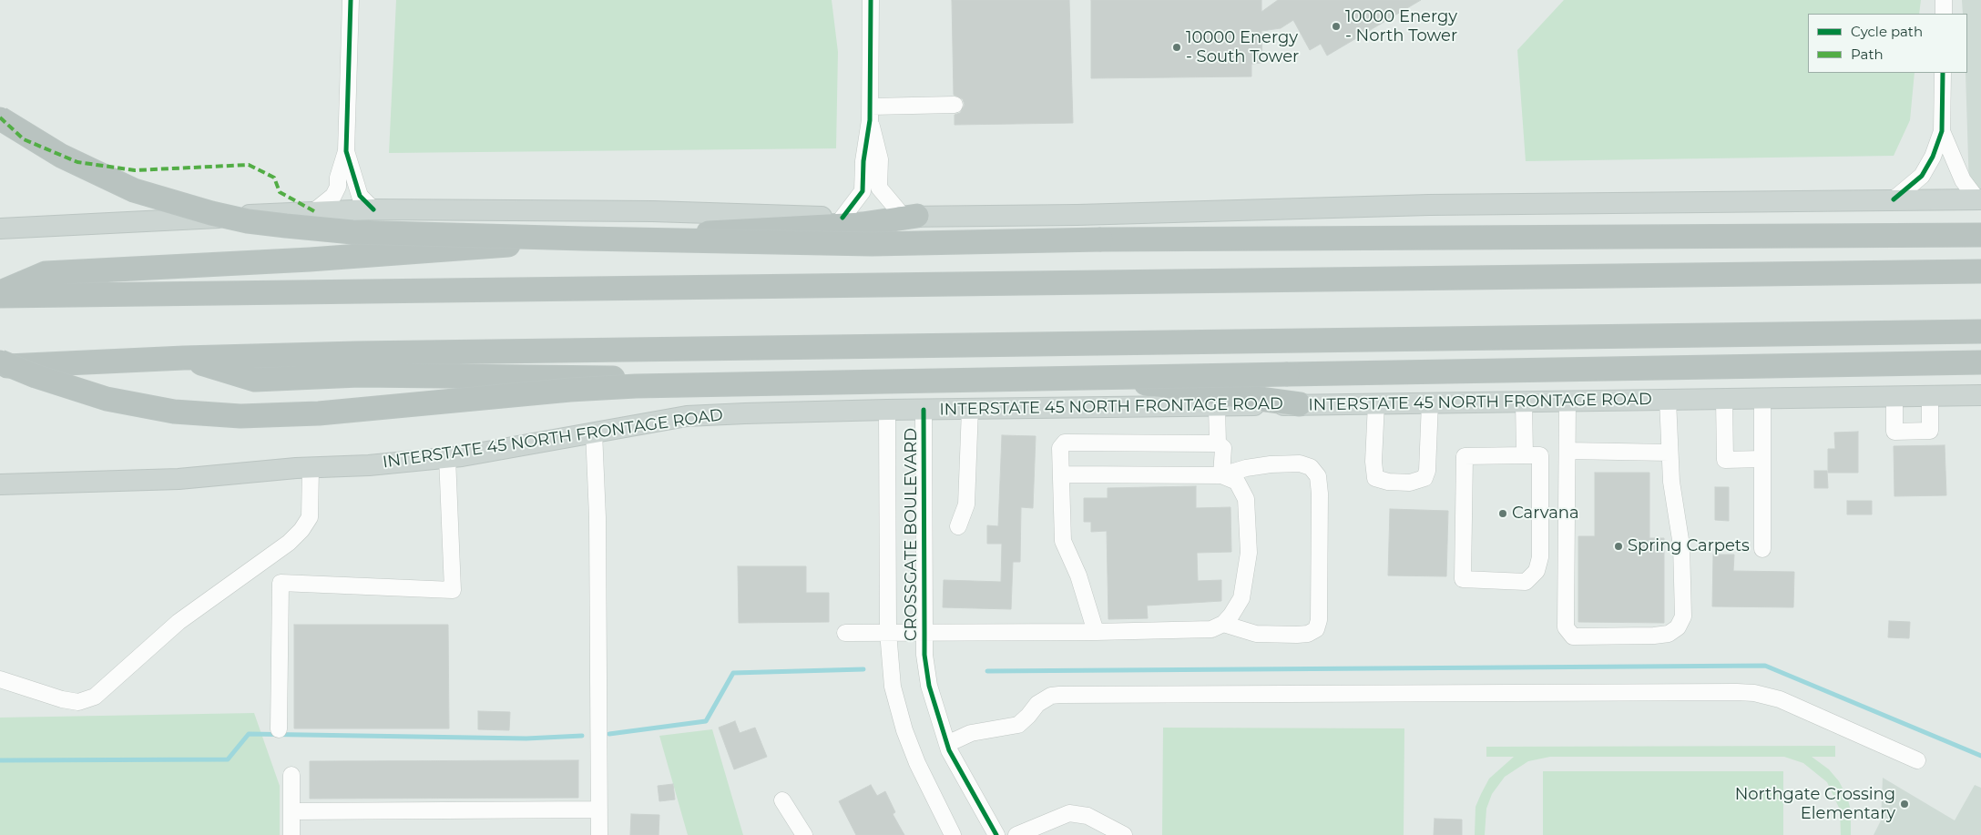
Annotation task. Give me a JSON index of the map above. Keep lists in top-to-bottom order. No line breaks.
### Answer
{"streets":{"main road":["INTERSTATE 45 NORTH FRONTAGE ROAD"],"street":["CROSSGATE BOULEVARD"]},"crossings":[["INTERSTATE 45 NORTH FRONTAGE ROAD","CROSSGATE BOULEVARD"]],"places":["10000 Energy - North Tower","10000 Energy - South Tower","Carvana","Spring Carpets","Northgate Crossing Elementary"],"legend":["Cycle path","Path"]}
